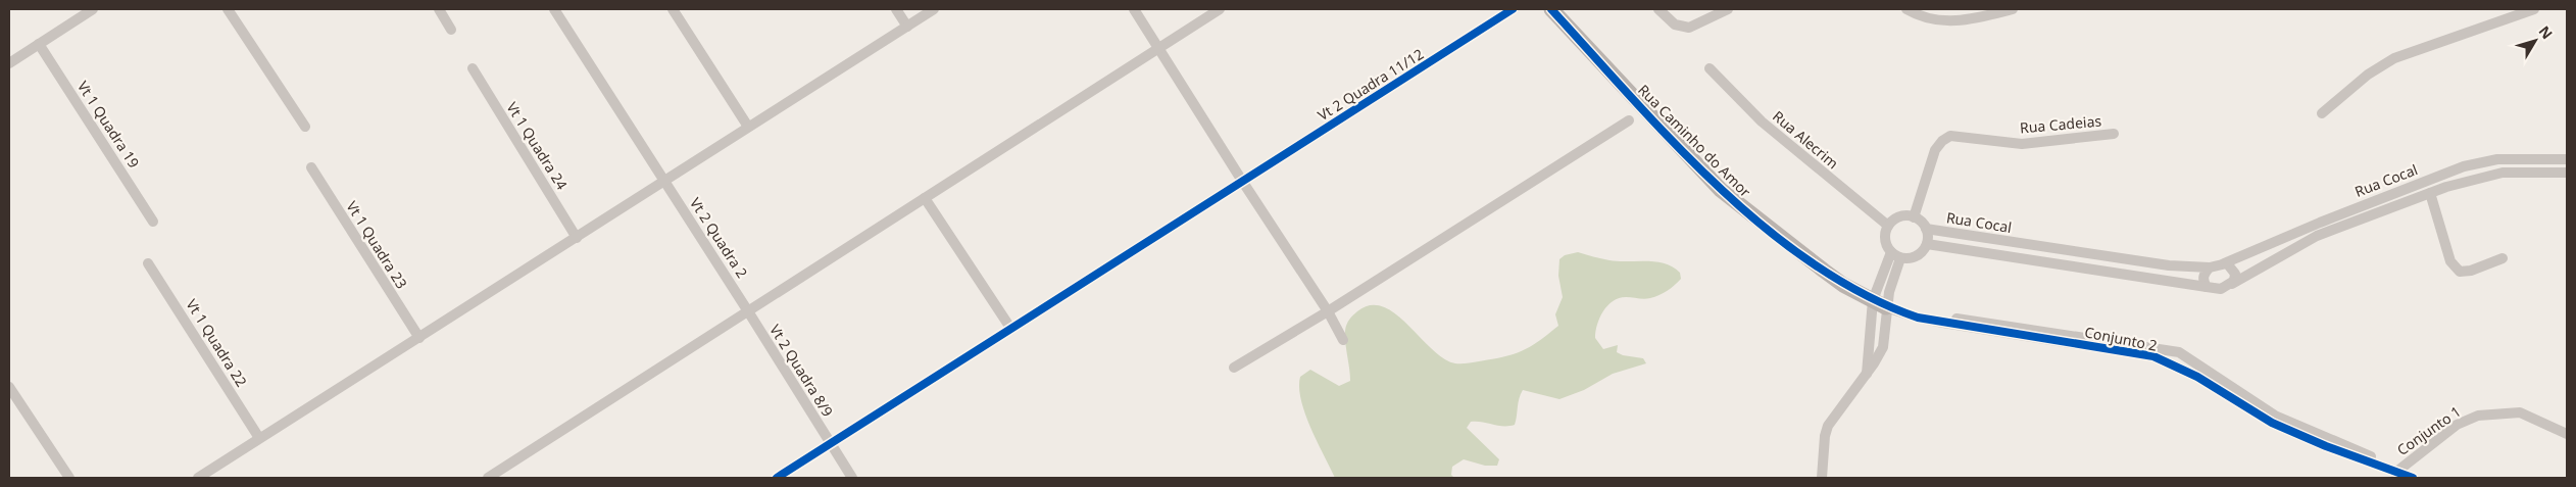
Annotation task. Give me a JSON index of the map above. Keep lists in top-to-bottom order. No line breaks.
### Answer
{"streets":{"street":["Vt 2 Quadra 11/12","Vt 1 Quadra 19","Rua Cadeias","Rua Alecrim","Rua Caminho do Amor","Vt 1 Quadra 24","Rua Cocal","Vt 2 Quadra 2","Vt 1 Quadra 23","Conjunto 2","Vt 1 Quadra 22","Vt 2 Quadra 8/9","Conjunto 1"]},"crossings":[["Vt 2 Quadra 11/12","Vt 2 Quadra 8/9"],["Rua Cadeias","Rua Alecrim"],["Rua Cadeias","Rua Cocal"],["Rua Alecrim","Rua Cocal"],["Rua Caminho do Amor","Conjunto 2"],["Vt 2 Quadra 2","Vt 2 Quadra 8/9"],["Conjunto 2","Conjunto 1"]],"north":"top right"}
